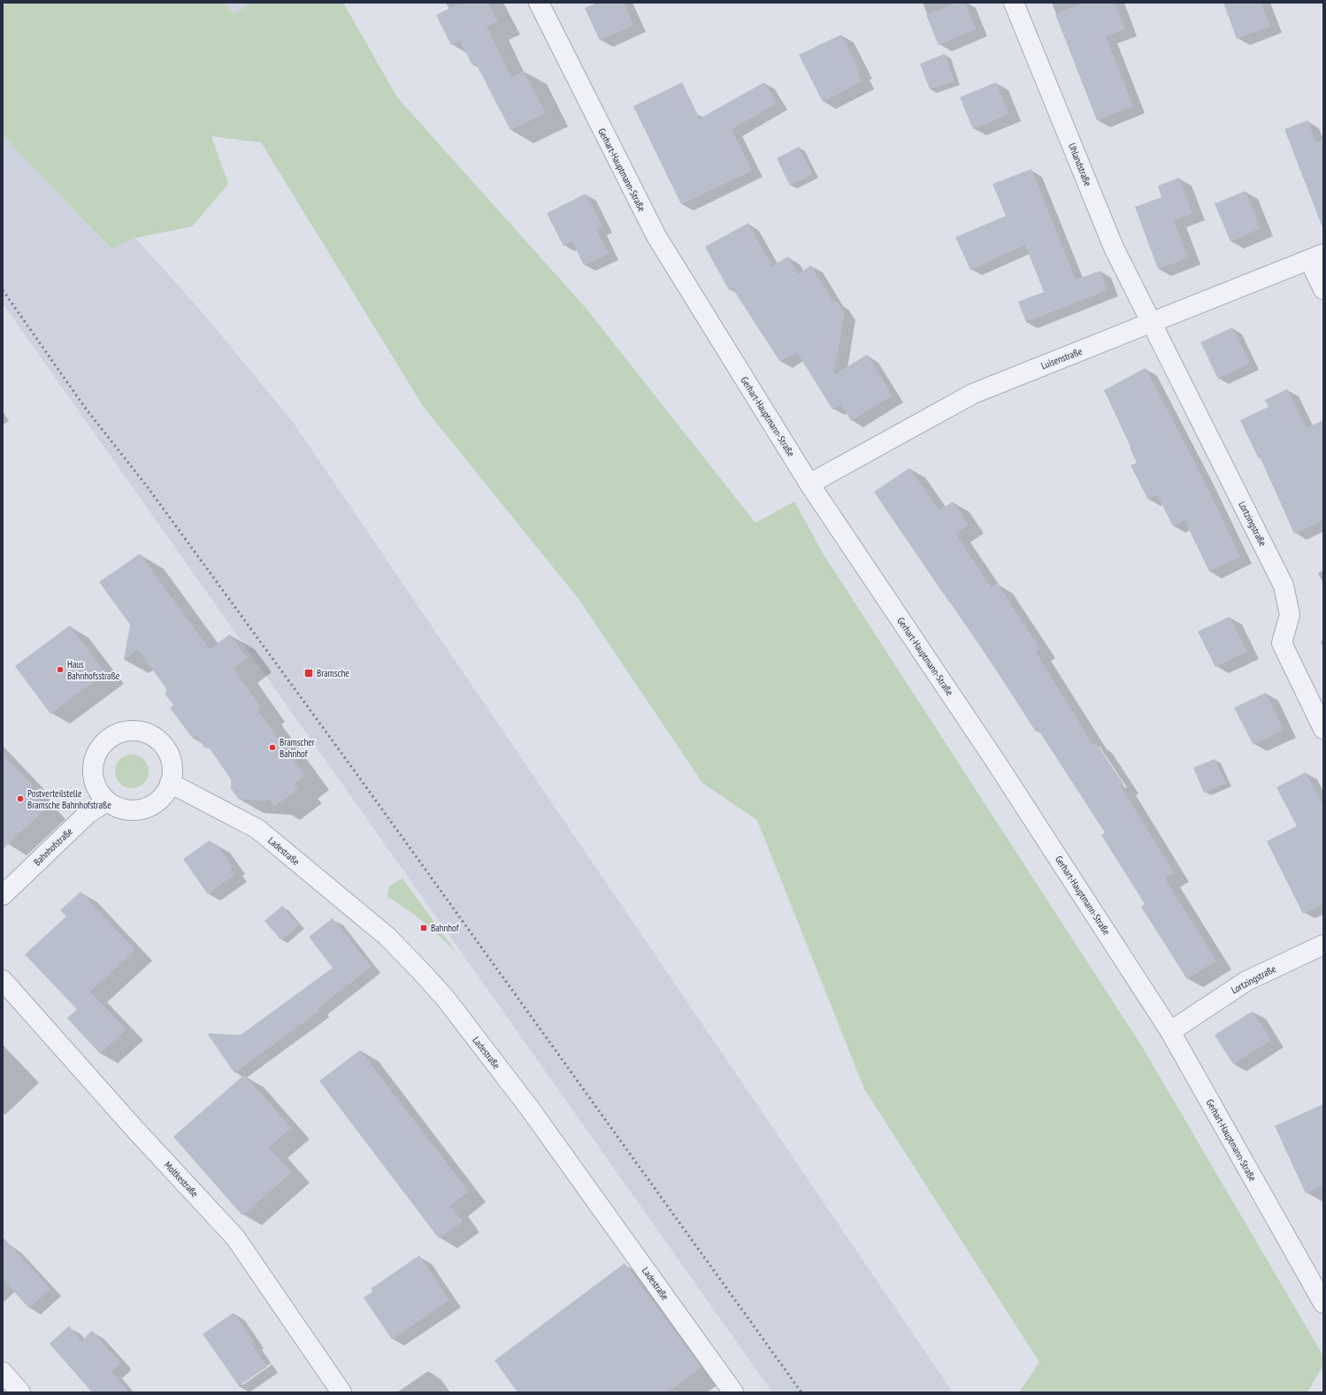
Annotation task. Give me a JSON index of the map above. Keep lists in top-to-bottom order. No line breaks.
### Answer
{"streets":{"street":["Uhlandstraße","Gerhart-Hauptmann-Straße","Luisenstraße","Lortzingstraße","Bahnhofstraße","Ladestraße","Moltkestraße"]},"crossings":[["Uhlandstraße","Luisenstraße"],["Uhlandstraße","Lortzingstraße"],["Gerhart-Hauptmann-Straße","Luisenstraße"],["Gerhart-Hauptmann-Straße","Lortzingstraße"],["Luisenstraße","Lortzingstraße"],["Bahnhofstraße","Ladestraße"]],"places":{"other":["Haus Bahnhofsstraße","Bramscher Bahnhof","Postverteilstelle Bramsche Bahnhofstraße"],"transit":["Bramsche","Bahnhof"]}}
